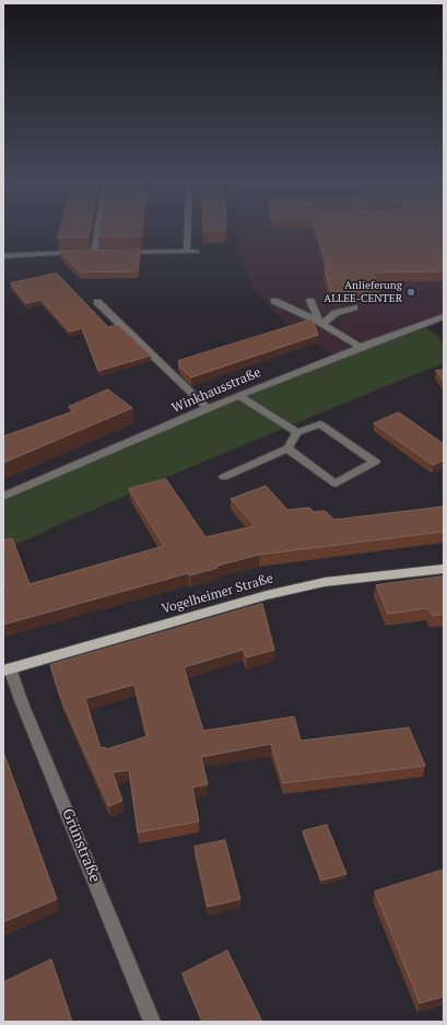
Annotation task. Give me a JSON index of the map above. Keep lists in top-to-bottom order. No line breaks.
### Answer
{"streets":{"main road":["Vogelheimer Straße"],"street":["Winkhausstraße","Grünstraße"]},"crossings":[["Vogelheimer Straße","Grünstraße"]],"places":["Anlieferung ALLEE-CENTER"]}
